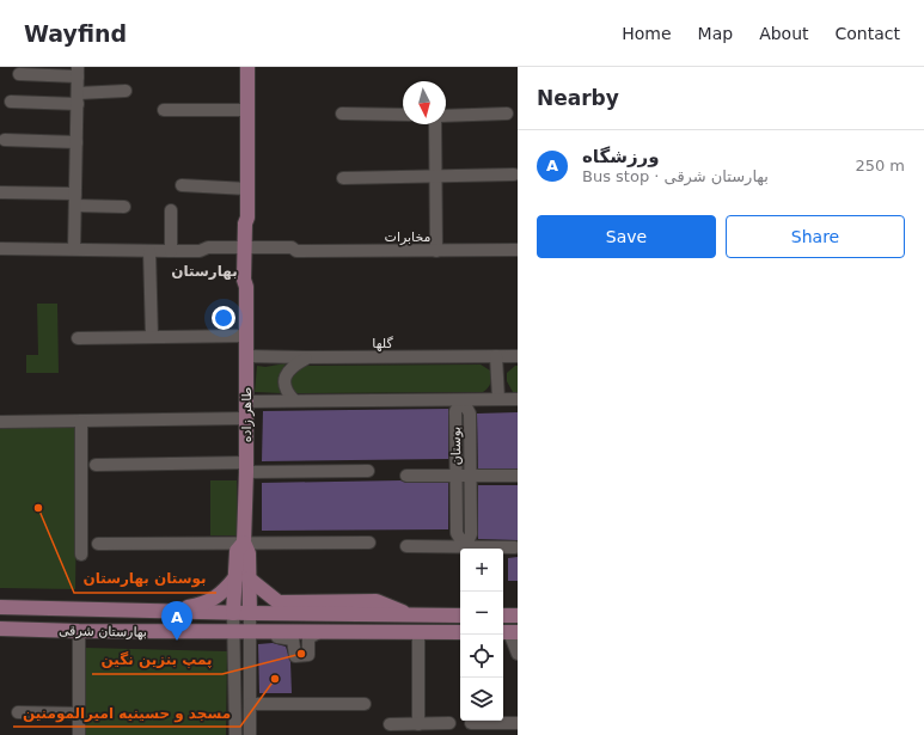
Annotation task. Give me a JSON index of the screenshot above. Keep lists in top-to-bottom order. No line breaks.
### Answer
{"streets":{"main road":["طاهر زاده","بهارستان شرقی"],"street":["مخابرات","گلها","بوستان"]},"crossings":[["مخابرات","طاهر زاده"],["گلها","طاهر زاده"],["طاهر زاده","بهارستان شرقی"]],"districts":["بهارستان"],"places":["بوستان بهارستان","پمپ بنزین نگین","مسجد و حسینیه امیرالمومنین"],"north":"bottom","page":{"header":"Wayfind","nav":["Home","Map","About","Contact"],"heading":"Nearby","list":[{"mark":"A","name":"ورزشگاه","note":"Bus stop · بهارستان شرقی","value":"250 m"}],"buttons":["Save","Share"],"map_buttons":["+","−"],"pins":"A"}}
